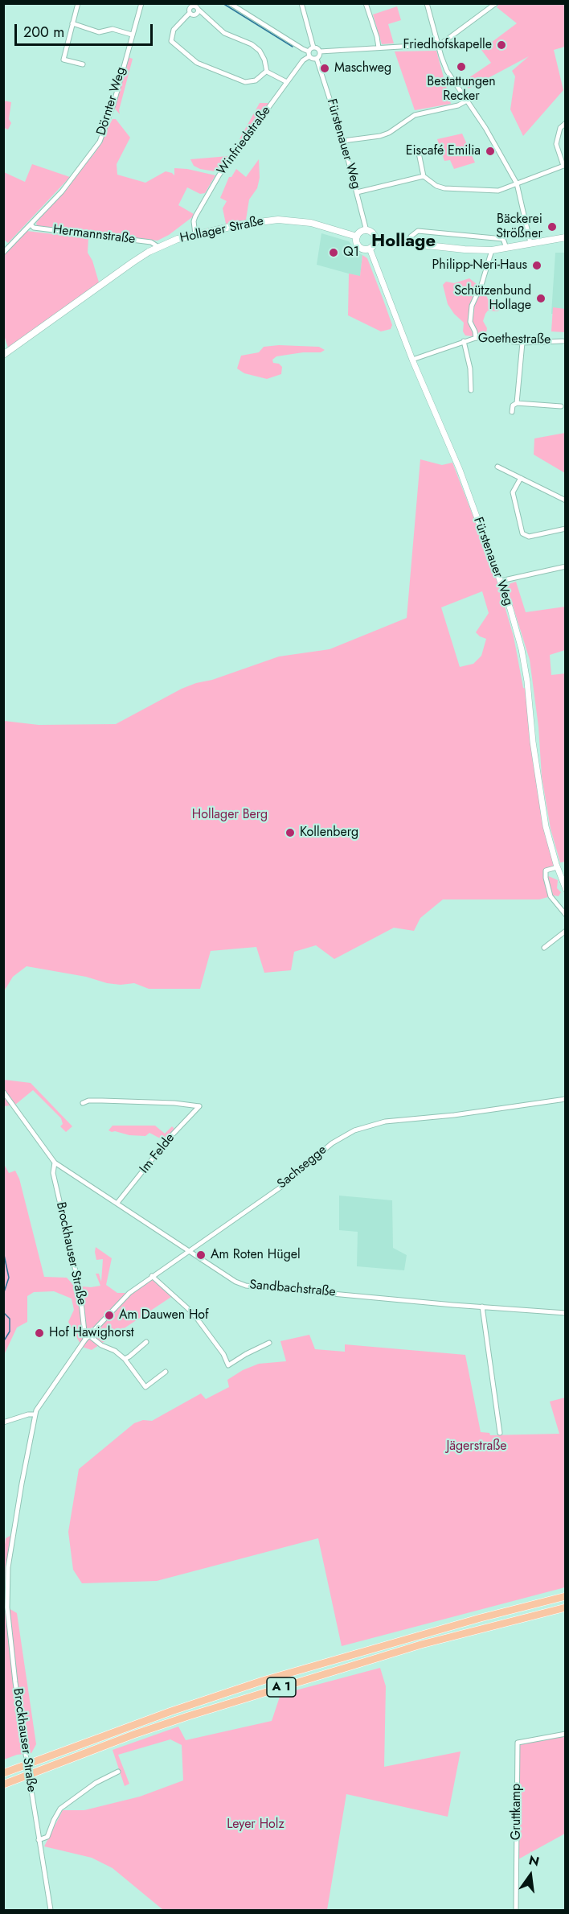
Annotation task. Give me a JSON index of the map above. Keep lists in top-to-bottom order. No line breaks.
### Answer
{"streets":{"highway":["A 1"],"main road":["Hollager Straße"],"street":["Dörnter Weg","Winfriedstraße","Fürstenauer Weg","Hermannstraße","Goethestraße","Im Felde","Sachsegge","Brockhauser Straße","Sandbachstraße","Gruttkamp"]},"crossings":[["Dörnter Weg","Hermannstraße"],["Winfriedstraße","Fürstenauer Weg"],["Winfriedstraße","Hollager Straße"],["Fürstenauer Weg","Hollager Straße"],["Fürstenauer Weg","Goethestraße"],["Hollager Straße","Hermannstraße"],["Im Felde","Sandbachstraße"],["Sachsegge","Brockhauser Straße"],["Sachsegge","Sandbachstraße"],["Brockhauser Straße","Sandbachstraße"]],"districts":["Hollage"],"parks":["Hollager Berg","Jägerstraße","Leyer Holz"],"places":["Friedhofskapelle","Bestattungen Recker","Maschweg","Eiscafé Emilia","Bäckerei Strößner","Q1","Philipp-Neri-Haus","Schützenbund Hollage","Kollenberg","Am Roten Hügel","Am Dauwen Hof","Hof Hawighorst"],"scale_bar":"200 m","north":"top"}
